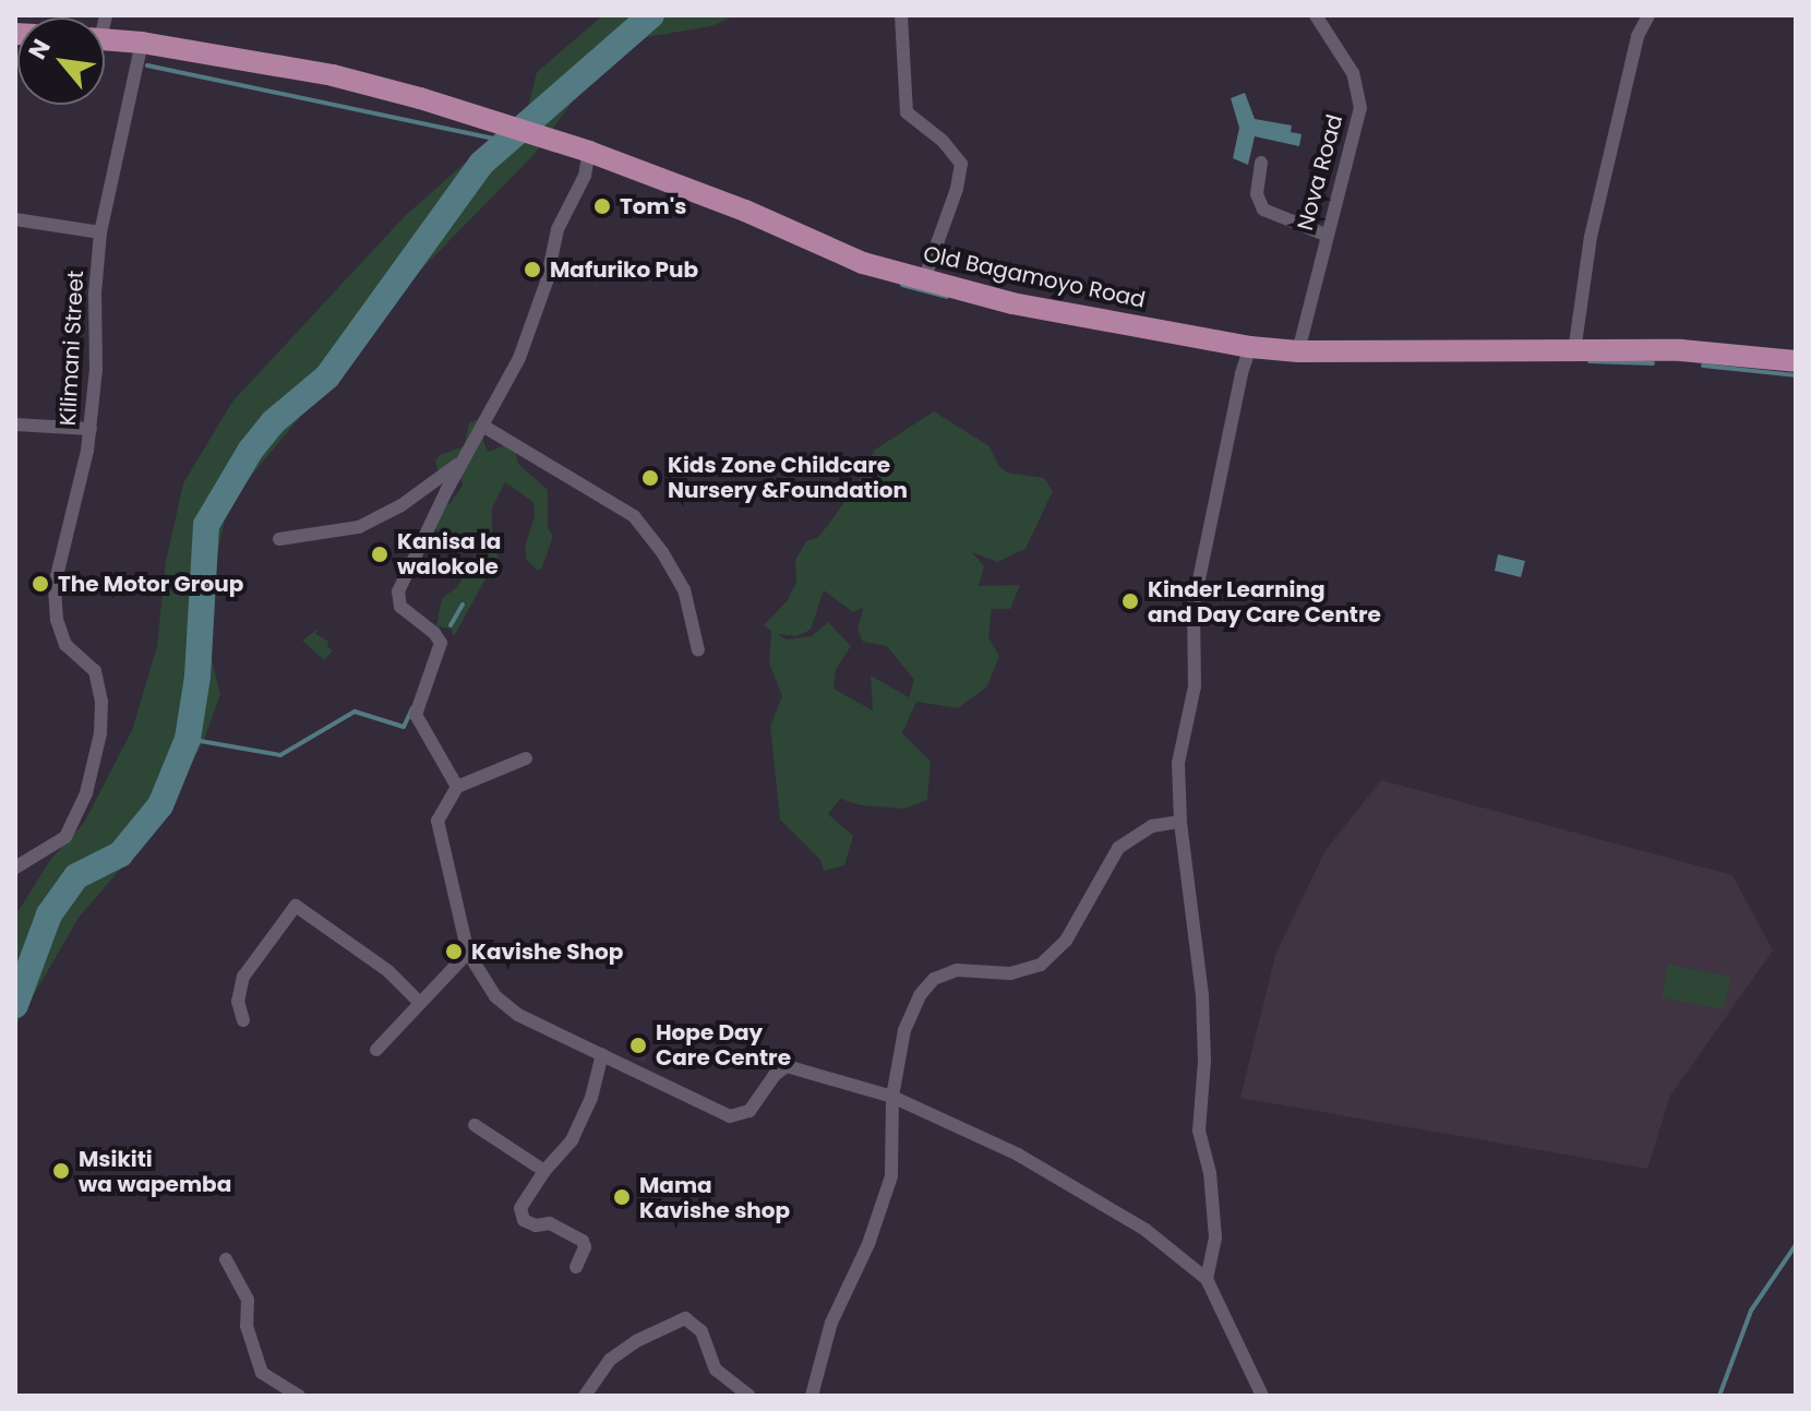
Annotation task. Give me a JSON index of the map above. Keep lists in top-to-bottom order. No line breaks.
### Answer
{"streets":{"main road":["Old Bagamoyo Road"],"street":["Nova Road","Kilimani Street"]},"crossings":[["Nova Road","Old Bagamoyo Road"],["Old Bagamoyo Road","Kilimani Street"]],"places":["Tom's","Mafuriko Pub","Kids Zone Childcare Nursery &Foundation","Kanisa la walokole","The Motor Group","Kinder Learning and Day Care Centre","Kavishe Shop","Hope Day Care Centre","Msikiti wa wapemba","Mama Kavishe shop"],"north":"top left"}
